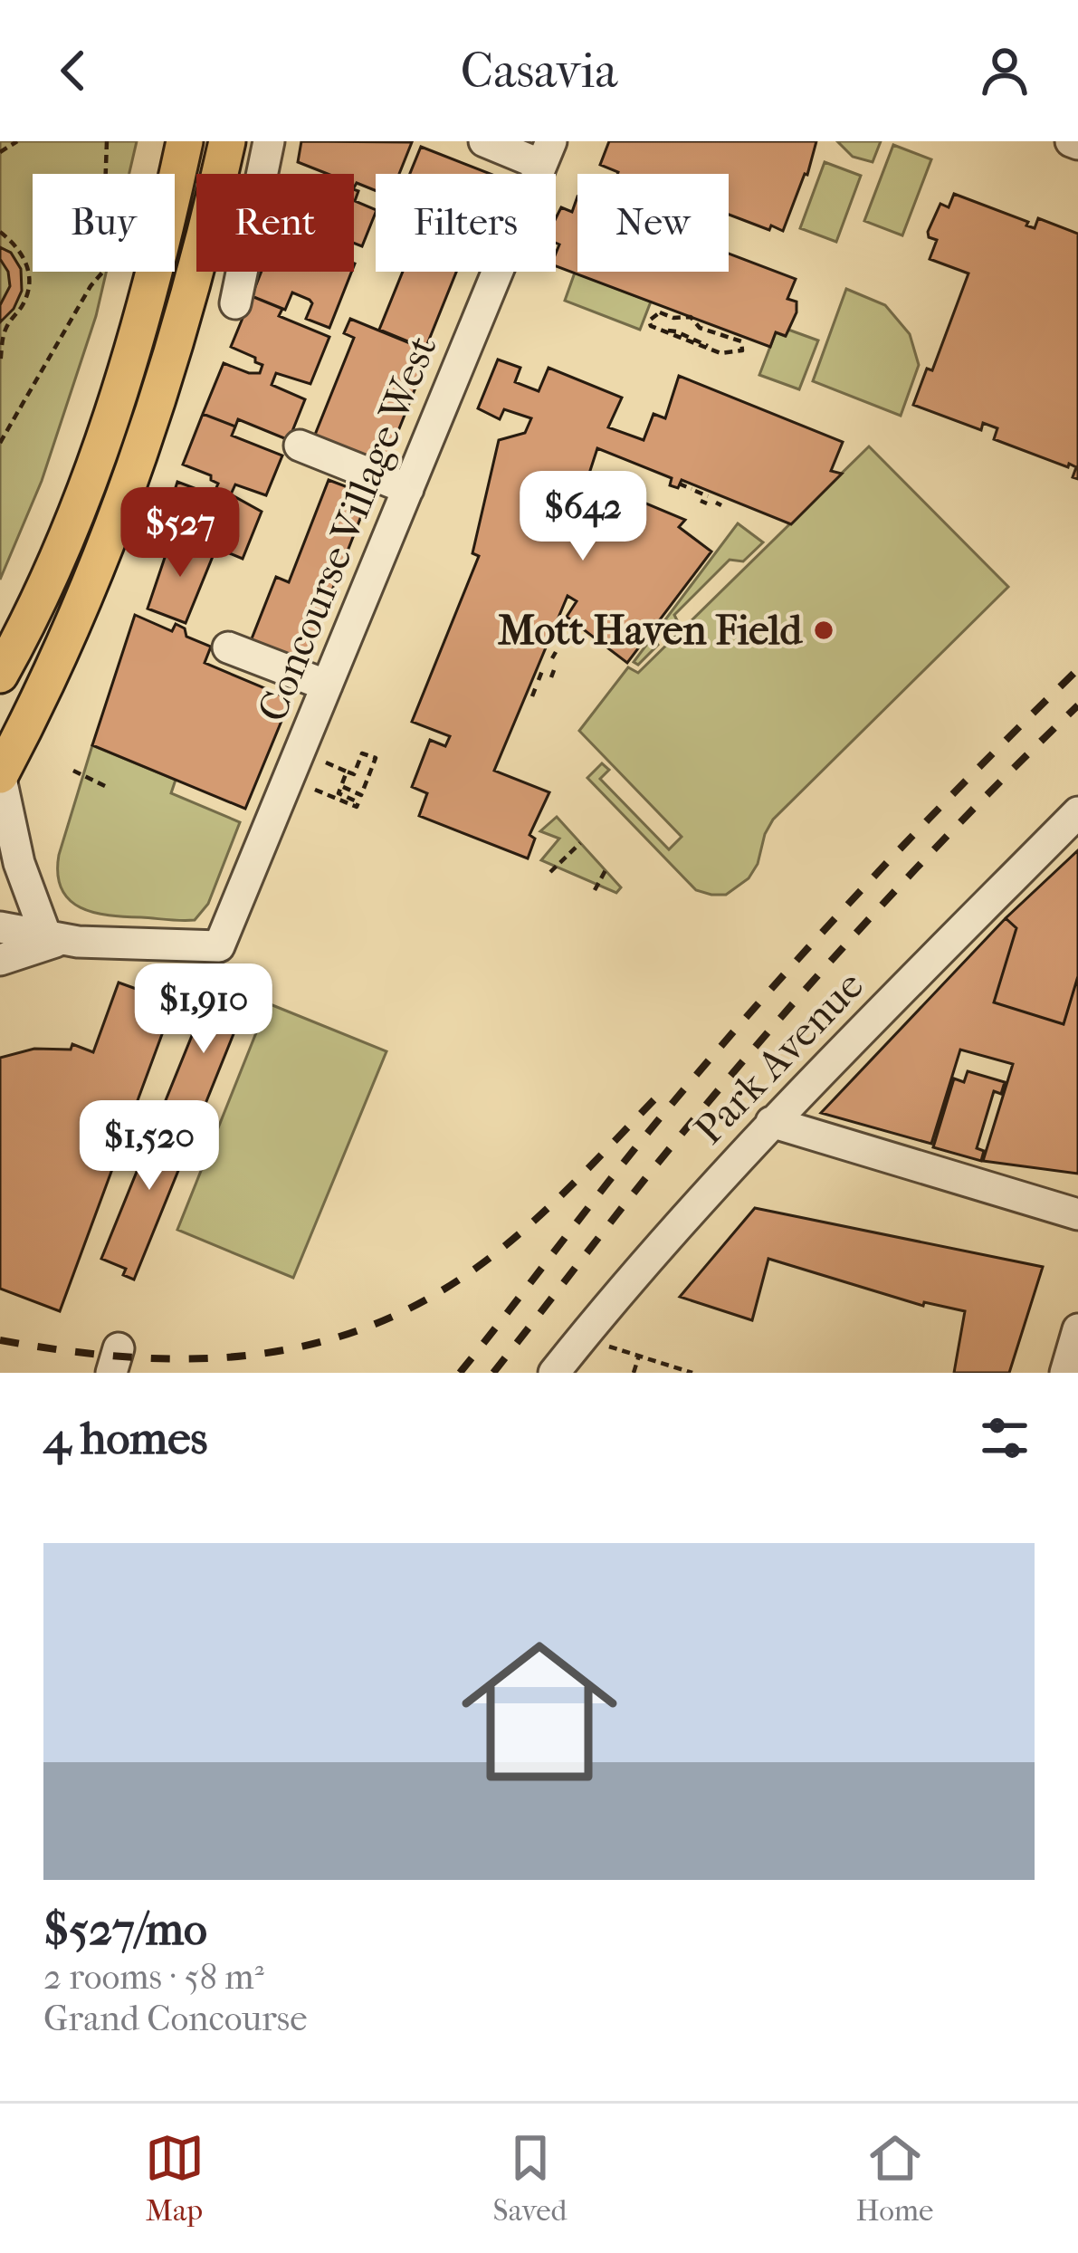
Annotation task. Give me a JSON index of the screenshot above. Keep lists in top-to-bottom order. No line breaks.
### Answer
{"streets":{"street":["Concourse Village West","Park Avenue"]},"places":["Mott Haven Field"],"page":{"header":"Casavia","chip":["Buy","Rent","Filters","New"],"price":["$642","$527","$1,910","$1,520"],"heading":"4 homes","list":[{"name":"$527/mo","note":"2 rooms · 58 m² · Grand Concourse"}],"tabs":["Map","Saved","Home"]}}
